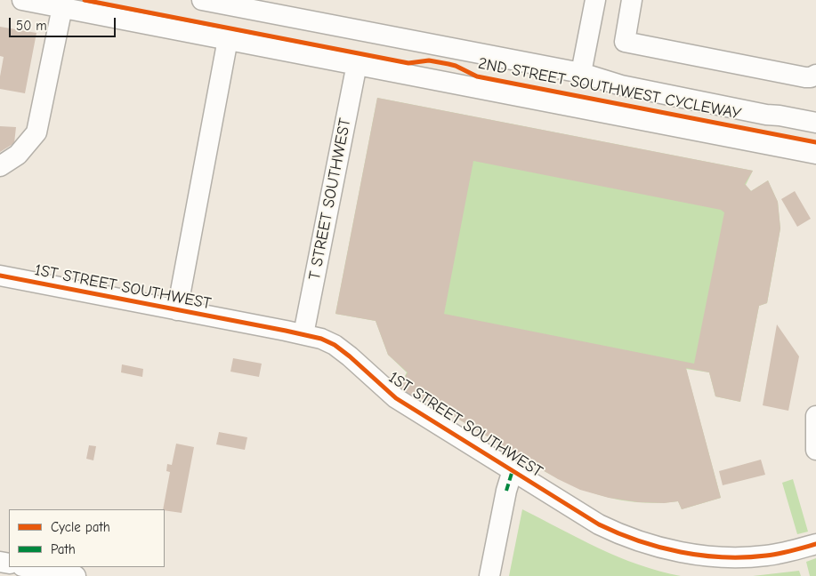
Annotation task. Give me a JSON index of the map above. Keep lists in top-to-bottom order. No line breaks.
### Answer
{"streets":{"street":["T STREET SOUTHWEST","1ST STREET SOUTHWEST"],"cycle path":["2ND STREET SOUTHWEST CYCLEWAY"]},"crossings":[["T STREET SOUTHWEST","1ST STREET SOUTHWEST"]],"legend":["Cycle path","Path"],"scale_bar":"50 m"}
